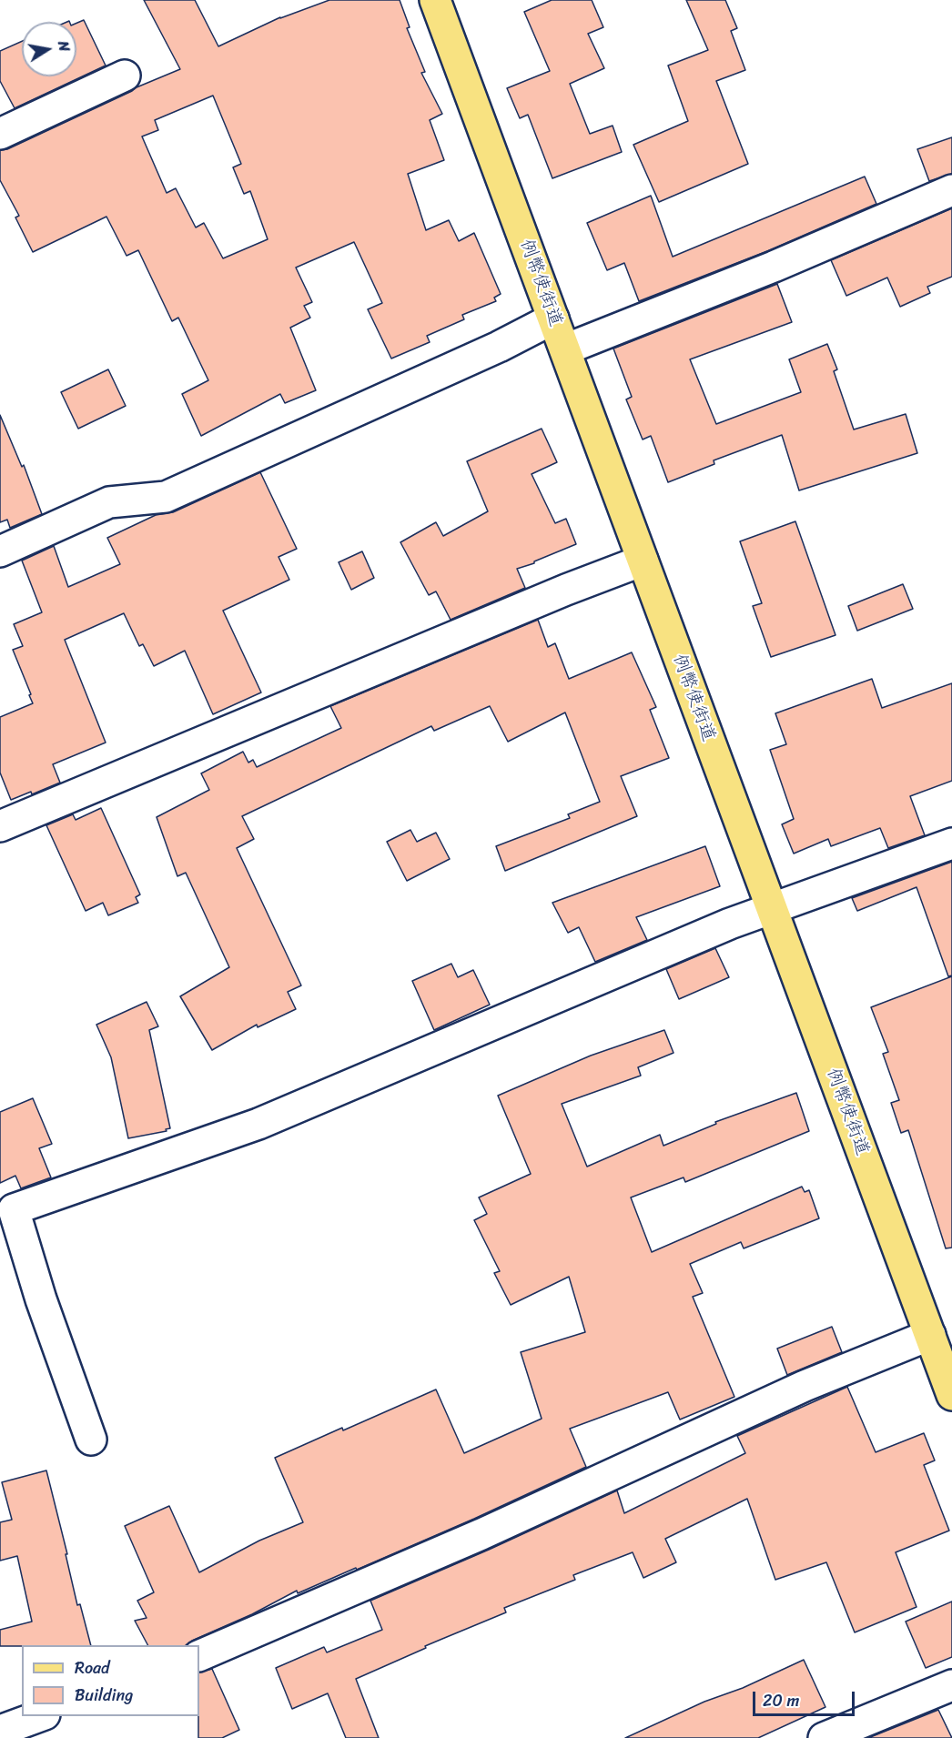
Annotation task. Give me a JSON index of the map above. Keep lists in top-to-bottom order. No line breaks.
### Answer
{"streets":{"main road":["例幣使街道"]},"legend":["Road","Building"],"scale_bar":"20 m","north":"right"}
